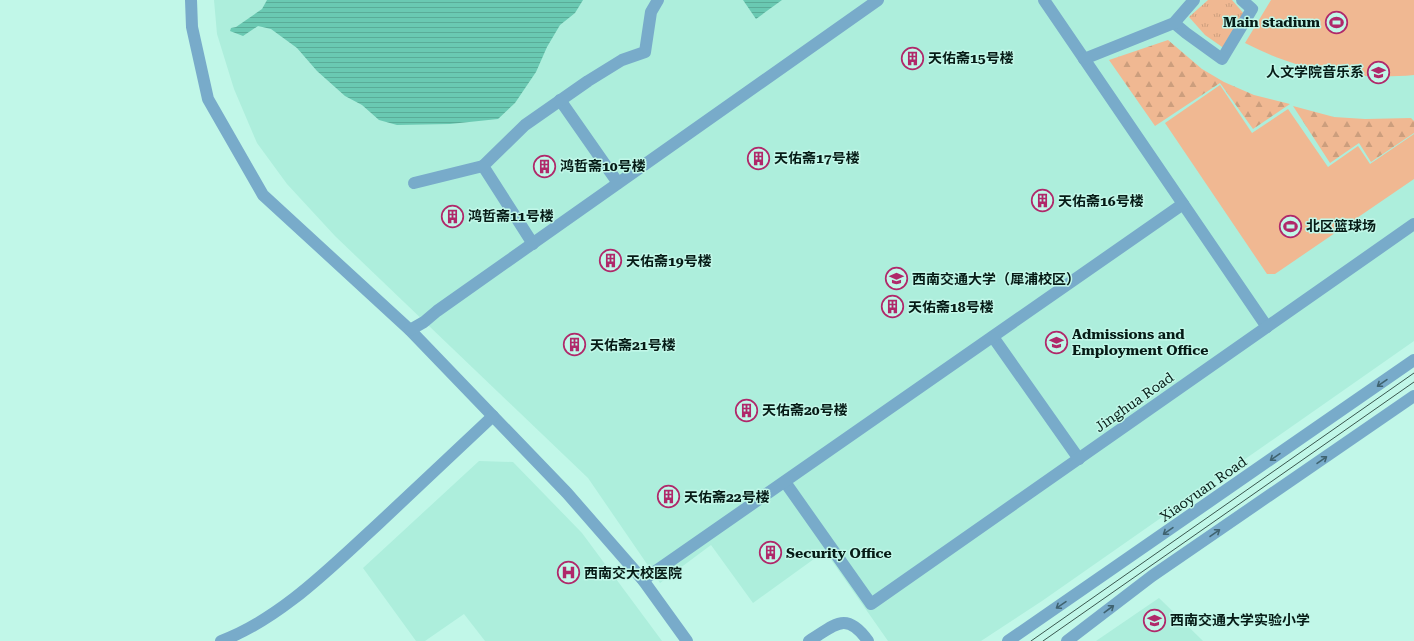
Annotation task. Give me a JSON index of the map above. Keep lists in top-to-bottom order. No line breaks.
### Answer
{"streets":{"street":["Jinghua Road","Xiaoyuan Road"]},"places":{"sports":["Main stadium","北区篮球场"],"building":["天佑斋15号楼","天佑斋17号楼","鸿哲斋10号楼","天佑斋16号楼","鸿哲斋11号楼","天佑斋19号楼","天佑斋18号楼","天佑斋21号楼","天佑斋20号楼","天佑斋22号楼","Security Office"],"school or university":["人文学院音乐系","西南交通大学（犀浦校区）","Admissions and Employment Office","西南交通大学实验小学"],"hospital":["西南交大校医院"]}}
